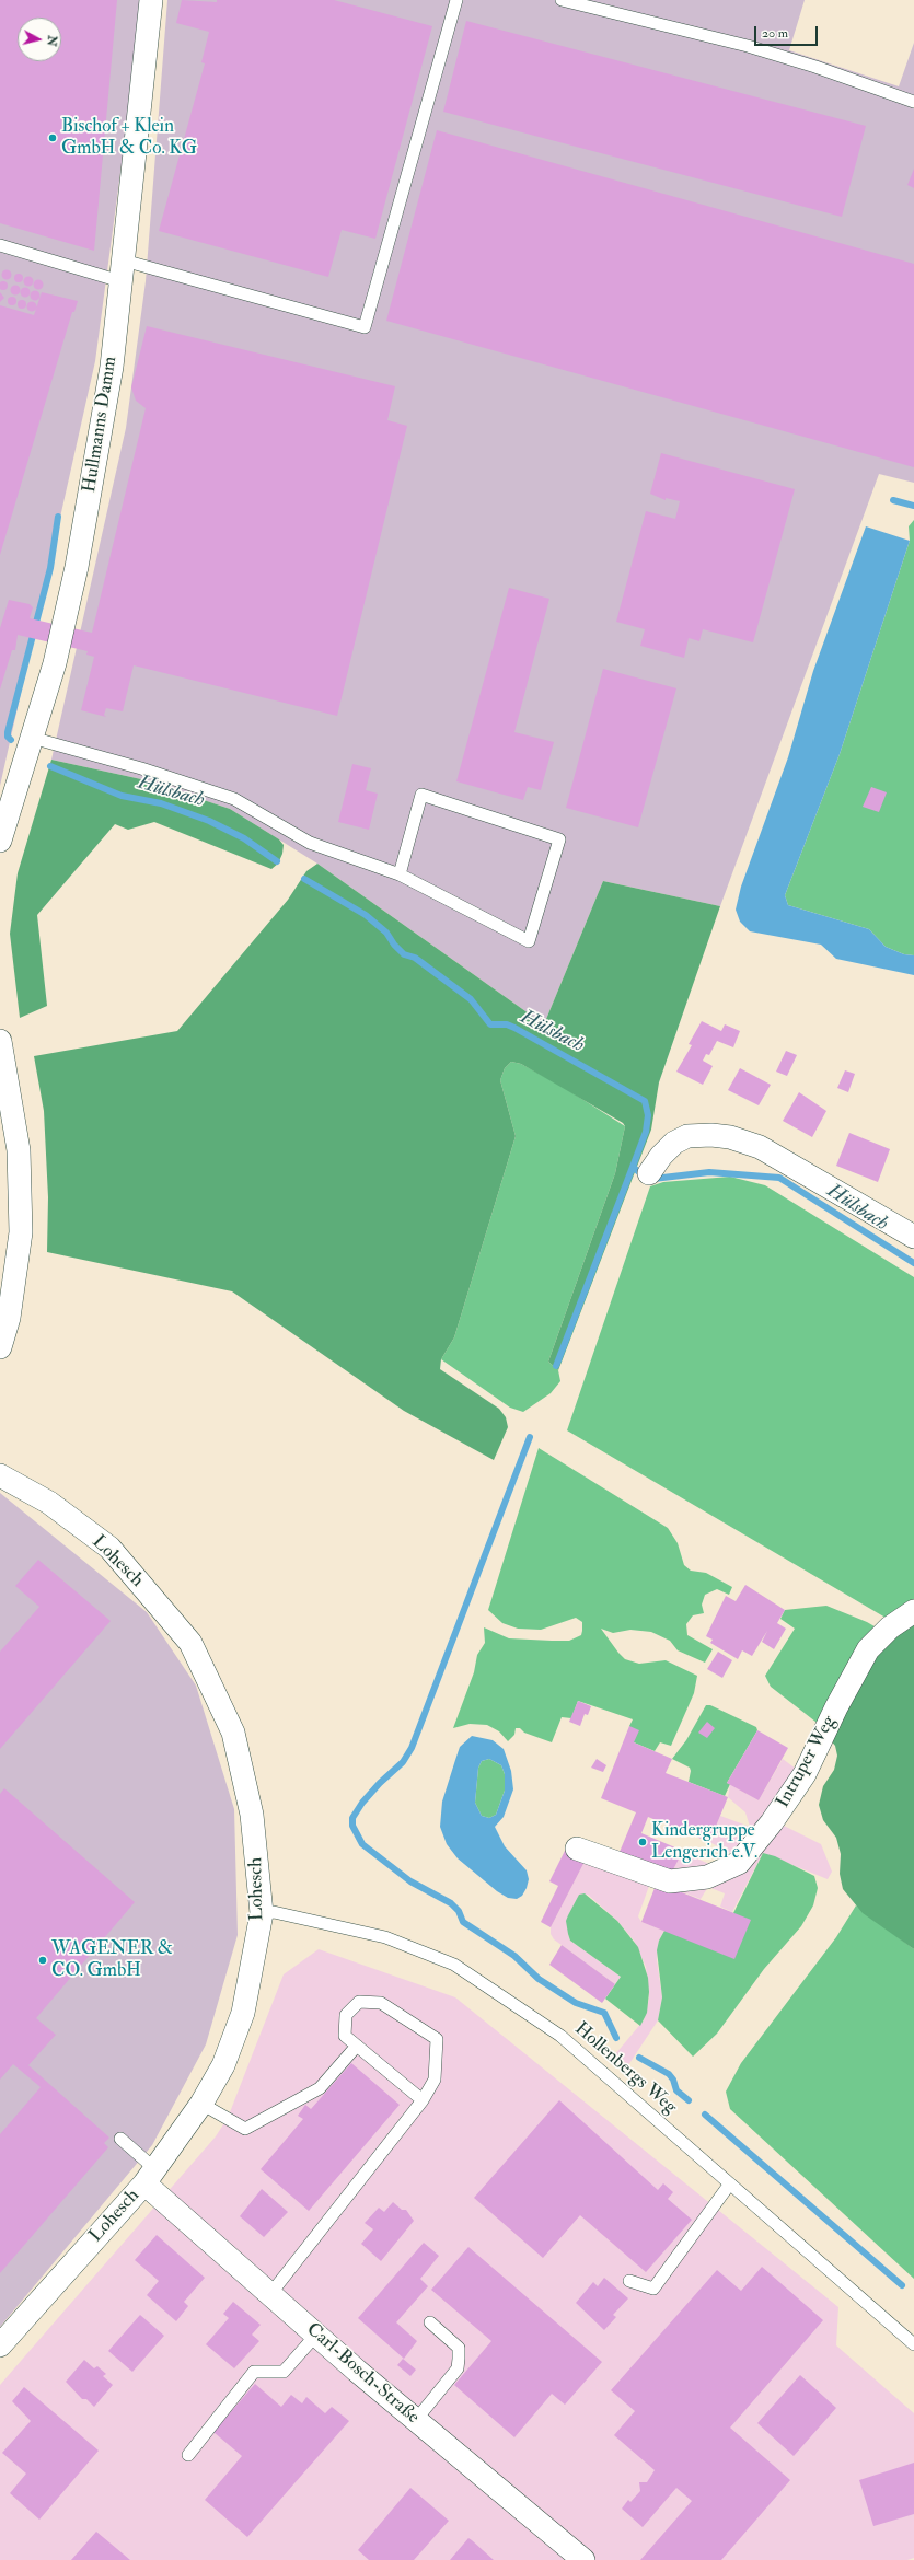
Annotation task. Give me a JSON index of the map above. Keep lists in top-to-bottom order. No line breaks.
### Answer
{"streets":{"street":["Hullmanns Damm","Lohesch","Intruper Weg","Carl-Bosch-Straße"],"lane":["Hollenbergs Weg"]},"crossings":[["Lohesch","Hollenbergs Weg"],["Lohesch","Carl-Bosch-Straße"]],"water":["Hülsbach"],"places":["Bischof + Klein GmbH & Co. KG","Kindergruppe Lengerich e.V.","WAGENER & CO. GmbH"],"scale_bar":"20 m","north":"right"}
